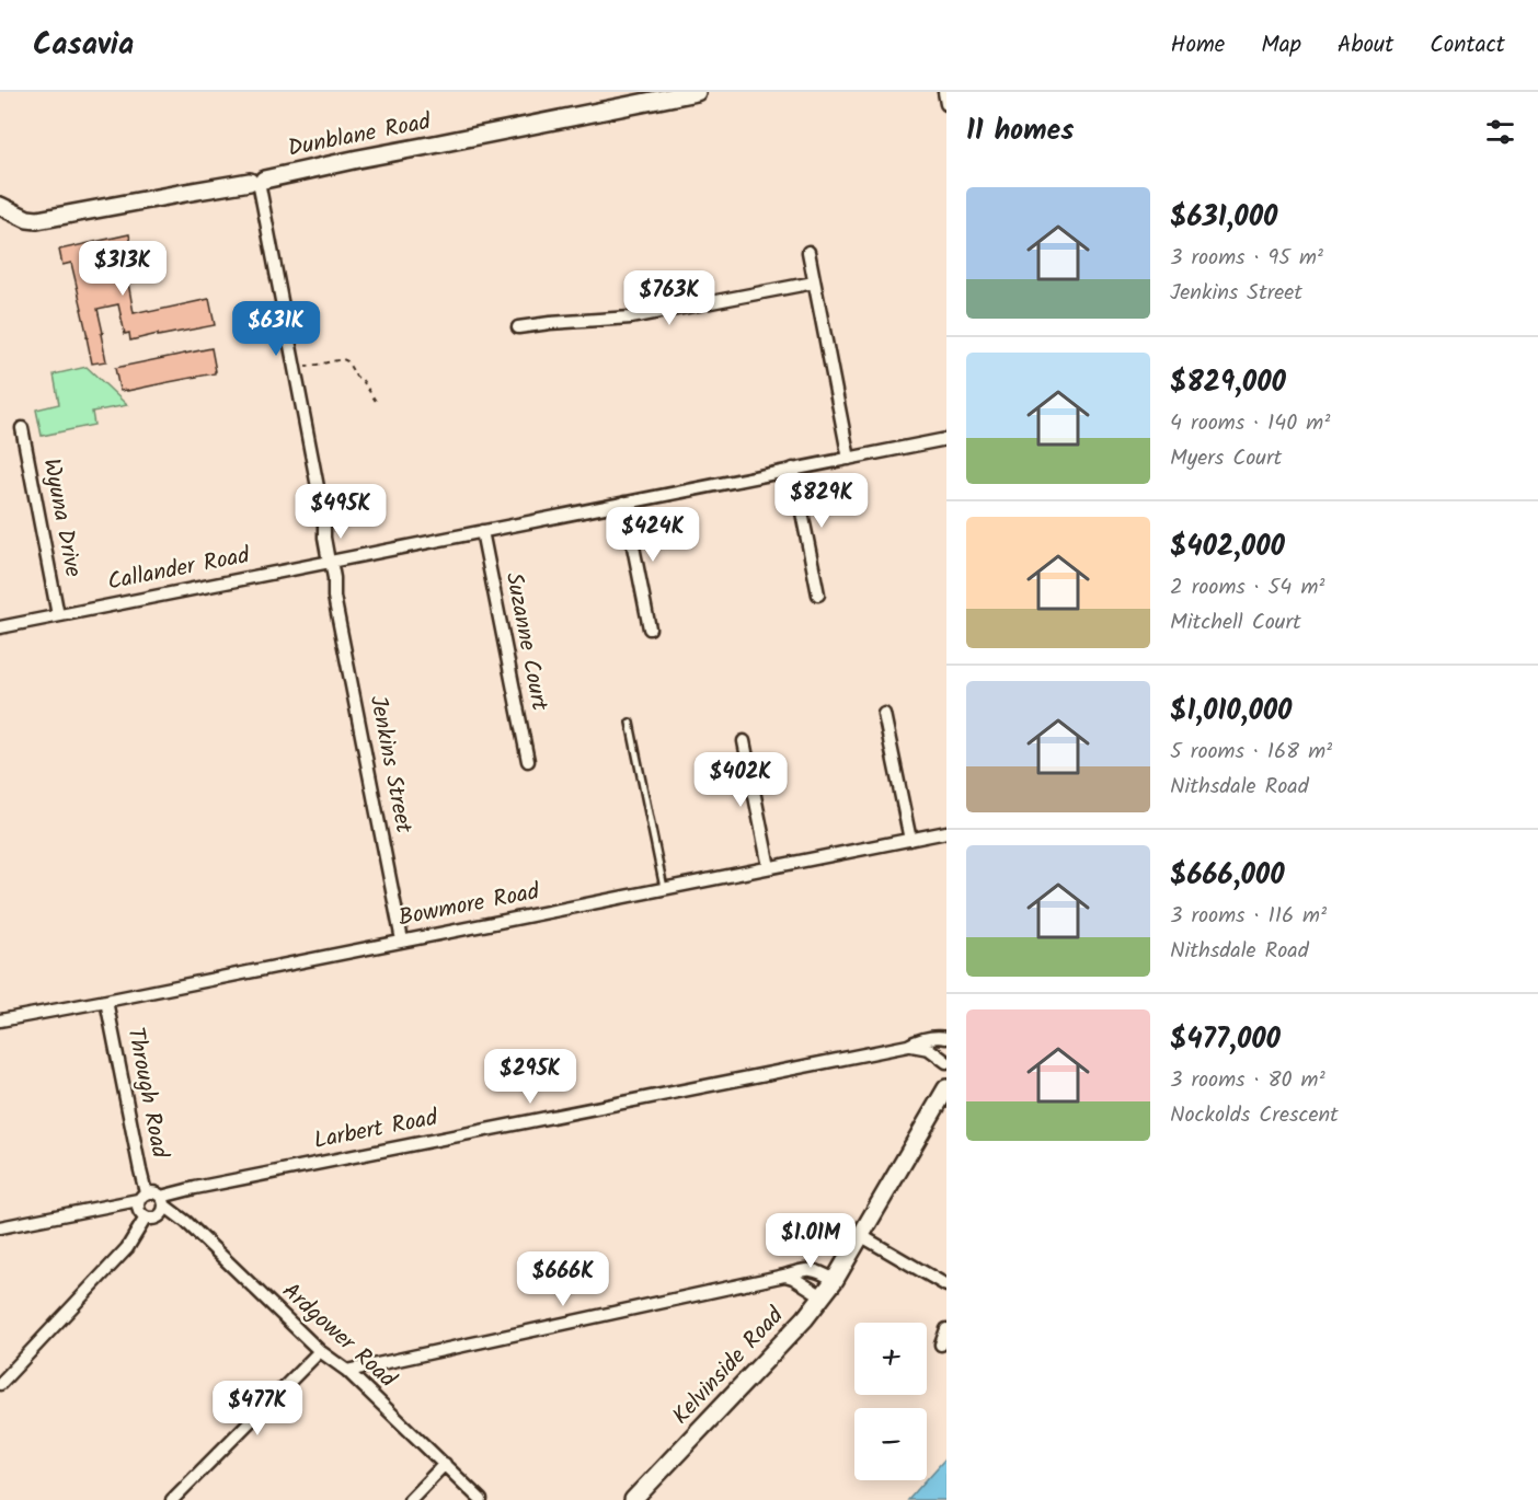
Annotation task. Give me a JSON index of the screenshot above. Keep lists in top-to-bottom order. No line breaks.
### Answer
{"streets":{"street":["Dunblane Road","Wyuna Drive","Callander Road","Suzanne Court","Jenkins Street","Bowmore Road","Through Road","Larbert Road","Ardgower Road","Kelvinside Road"]},"crossings":[["Dunblane Road","Jenkins Street"],["Wyuna Drive","Callander Road"],["Callander Road","Suzanne Court"],["Callander Road","Jenkins Street"],["Jenkins Street","Bowmore Road"],["Bowmore Road","Through Road"],["Through Road","Larbert Road"],["Through Road","Ardgower Road"],["Larbert Road","Ardgower Road"]],"page":{"header":"Casavia","nav":["Home","Map","About","Contact"],"heading":"11 homes","list":[{"name":"$631,000","note":"3 rooms · 95 m² · Jenkins Street"},{"name":"$829,000","note":"4 rooms · 140 m² · Myers Court"},{"name":"$402,000","note":"2 rooms · 54 m² · Mitchell Court"},{"name":"$1,010,000","note":"5 rooms · 168 m² · Nithsdale Road"},{"name":"$666,000","note":"3 rooms · 116 m² · Nithsdale Road"},{"name":"$477,000","note":"3 rooms · 80 m² · Nockolds Crescent"}],"price":["$313K","$763K","$631K","$829K","$495K","$424K","$402K","$295K","$1.01M","$666K","$477K"],"map_buttons":["+","−"]}}
